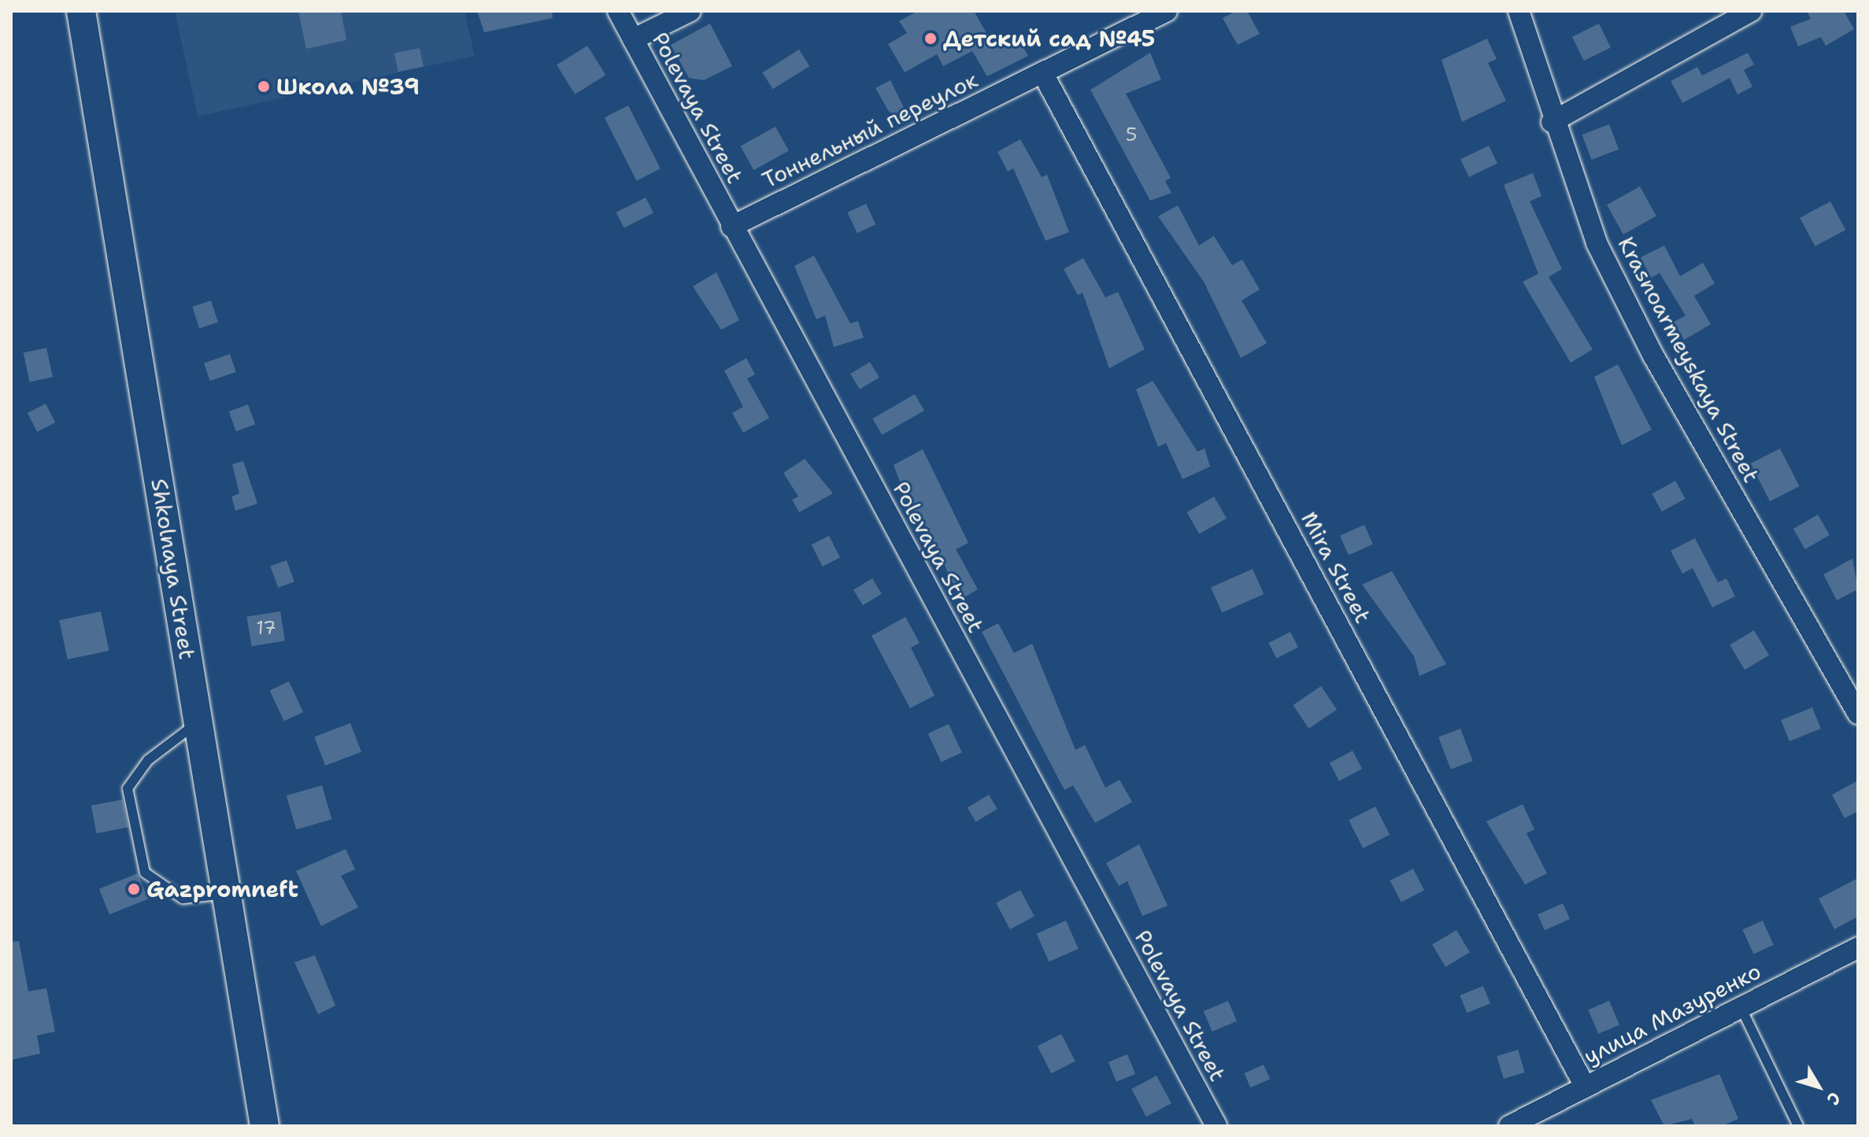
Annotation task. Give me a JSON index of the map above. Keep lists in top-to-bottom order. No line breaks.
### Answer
{"streets":{"main road":["Shkolnaya Street"],"street":["Polevaya Street","Тоннельный переулок","Krasnoarmeyskaya Street","Mira Street","улица Мазуренко"]},"crossings":[["Polevaya Street","Тоннельный переулок"],["Тоннельный переулок","Mira Street"],["Mira Street","улица Мазуренко"]],"places":["Детский сад №45","Школа №39","Gazpromneft"],"house_numbers":["5","17"],"north":"bottom right"}
